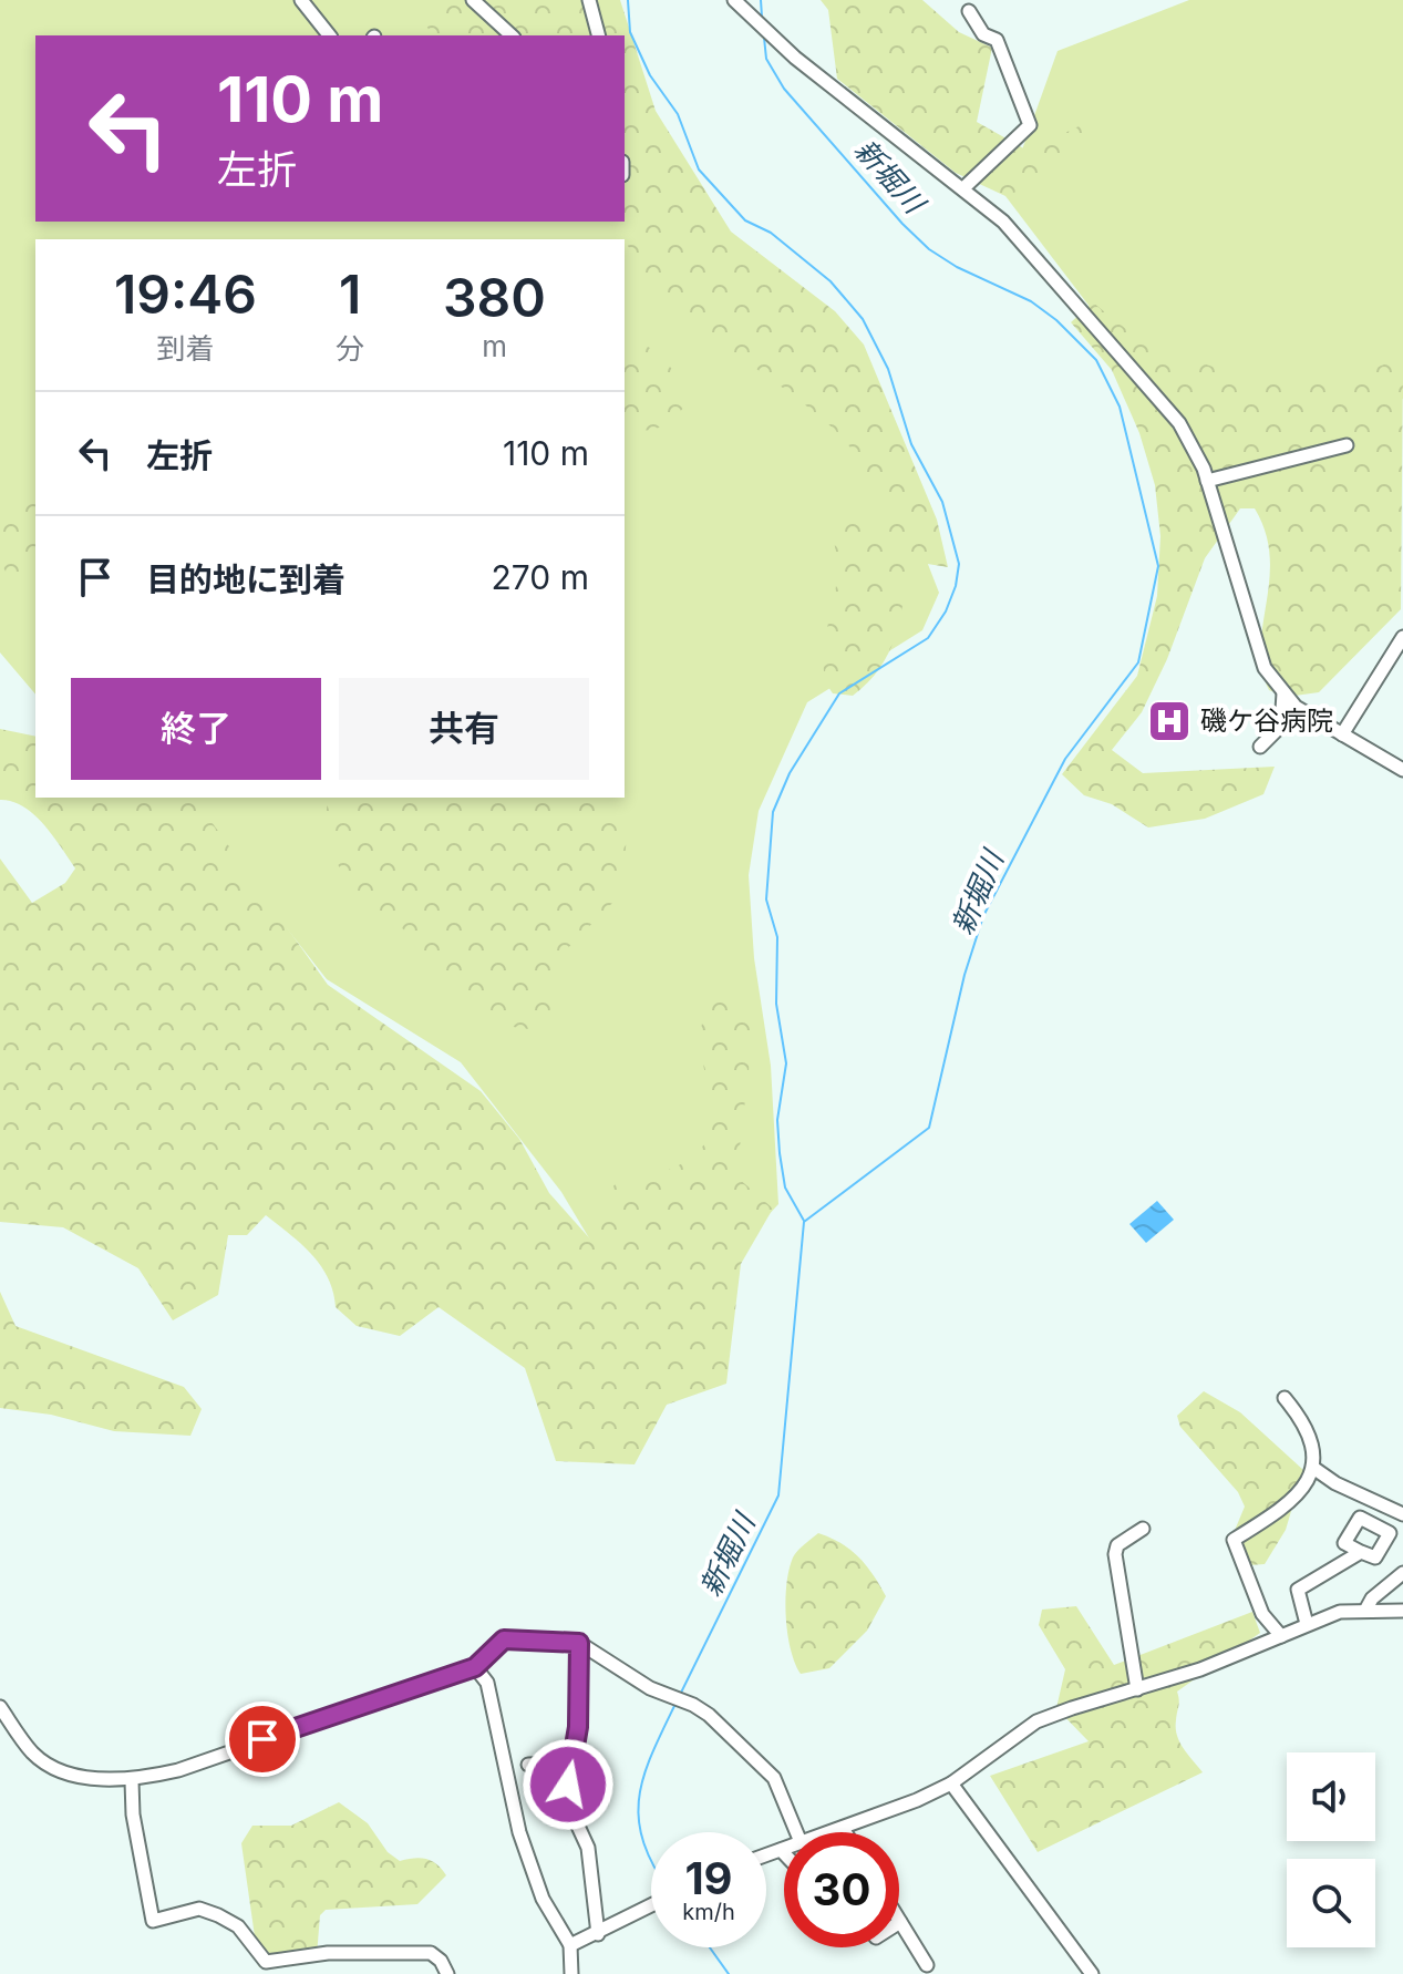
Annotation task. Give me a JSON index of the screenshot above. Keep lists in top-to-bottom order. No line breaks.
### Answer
{"water":["新堀川"],"places":{"hospital":["磯ケ谷病院"]},"page":{"turn":["110 m","左折"],"eta":["19:46","到着","1","分","380","m"],"list":[{"name":"左折","value":"110 m"},{"name":"目的地に到着","value":"270 m"}],"buttons":["終了","共有"],"speed":"19 km/h","limit":"30"}}
